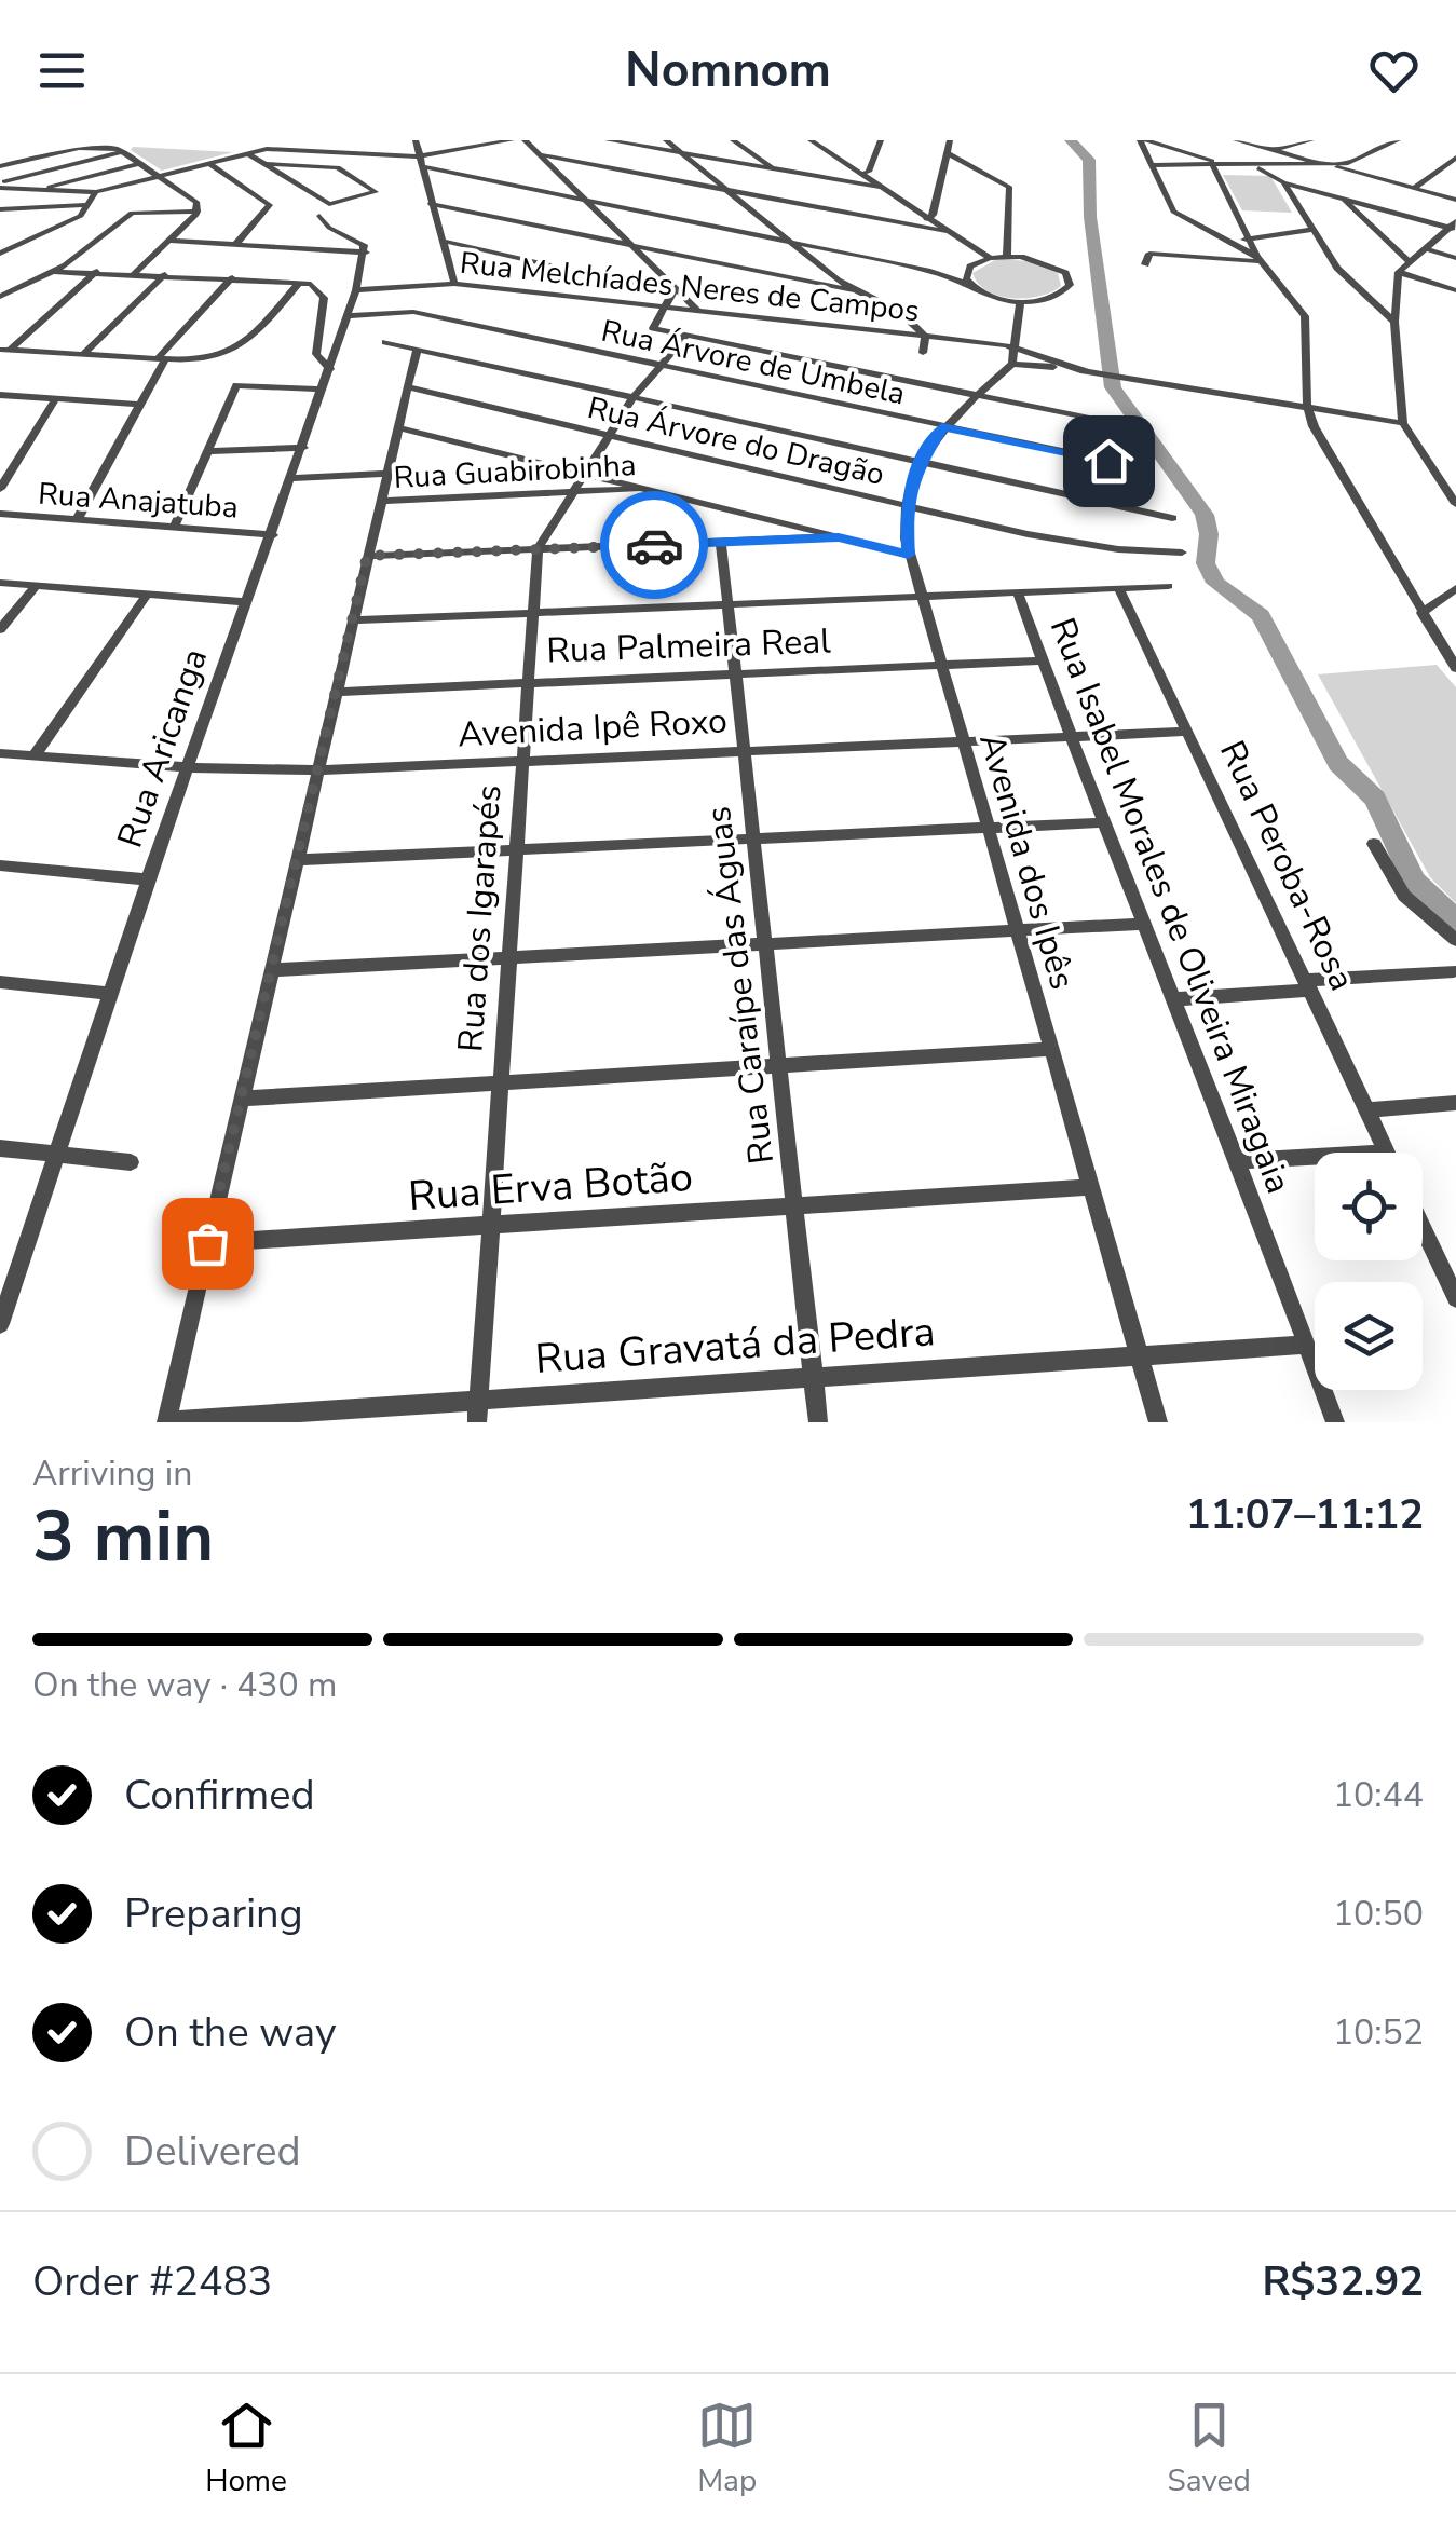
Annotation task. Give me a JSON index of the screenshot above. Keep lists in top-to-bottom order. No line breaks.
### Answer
{"streets":{"street":["Rua Melchíades Neres de Campos","Rua Árvore de Umbela","Rua Árvore do Dragão","Rua Guabirobinha","Rua Anajatuba","Rua Palmeira Real","Avenida Ipê Roxo","Rua Aricanga","Avenida dos Ipês","Rua Peroba-Rosa","Rua Isabel Morales de Oliveira Miragaia","Rua dos Igarapés","Rua Caraípe das Águas","Rua Erva Botão","Rua Gravatá da Pedra"]},"crossings":[["Rua Melchíades Neres de Campos","Rua Aricanga"],["Rua Melchíades Neres de Campos","Avenida dos Ipês"],["Rua Árvore de Umbela","Rua Aricanga"],["Rua Árvore de Umbela","Avenida dos Ipês"],["Rua Árvore de Umbela","Rua dos Igarapés"],["Rua Árvore do Dragão","Avenida dos Ipês"],["Rua Árvore do Dragão","Rua dos Igarapés"],["Rua Guabirobinha","Rua dos Igarapés"],["Rua Anajatuba","Rua Aricanga"],["Rua Palmeira Real","Avenida dos Ipês"],["Rua Palmeira Real","Rua Isabel Morales de Oliveira Miragaia"],["Rua Palmeira Real","Rua dos Igarapés"],["Rua Palmeira Real","Rua Caraípe das Águas"],["Avenida Ipê Roxo","Rua Aricanga"],["Avenida Ipê Roxo","Avenida dos Ipês"],["Avenida Ipê Roxo","Rua Peroba-Rosa"],["Avenida Ipê Roxo","Rua Isabel Morales de Oliveira Miragaia"],["Avenida Ipê Roxo","Rua dos Igarapés"],["Avenida Ipê Roxo","Rua Caraípe das Águas"],["Avenida dos Ipês","Rua Erva Botão"],["Avenida dos Ipês","Rua Gravatá da Pedra"],["Rua Isabel Morales de Oliveira Miragaia","Rua Gravatá da Pedra"],["Rua dos Igarapés","Rua Erva Botão"],["Rua dos Igarapés","Rua Gravatá da Pedra"],["Rua Caraípe das Águas","Rua Erva Botão"],["Rua Caraípe das Águas","Rua Gravatá da Pedra"]],"page":{"header":"Nomnom","heading":["3 min","Arriving in","11:07–11:12"],"panel":["Order #2483","R$32.92"],"bar":"On the way · 430 m","list":[["Confirmed","10:44"],["Preparing","10:50"],["On the way","10:52"],"Delivered"],"tabs":["Home","Map","Saved"]}}
